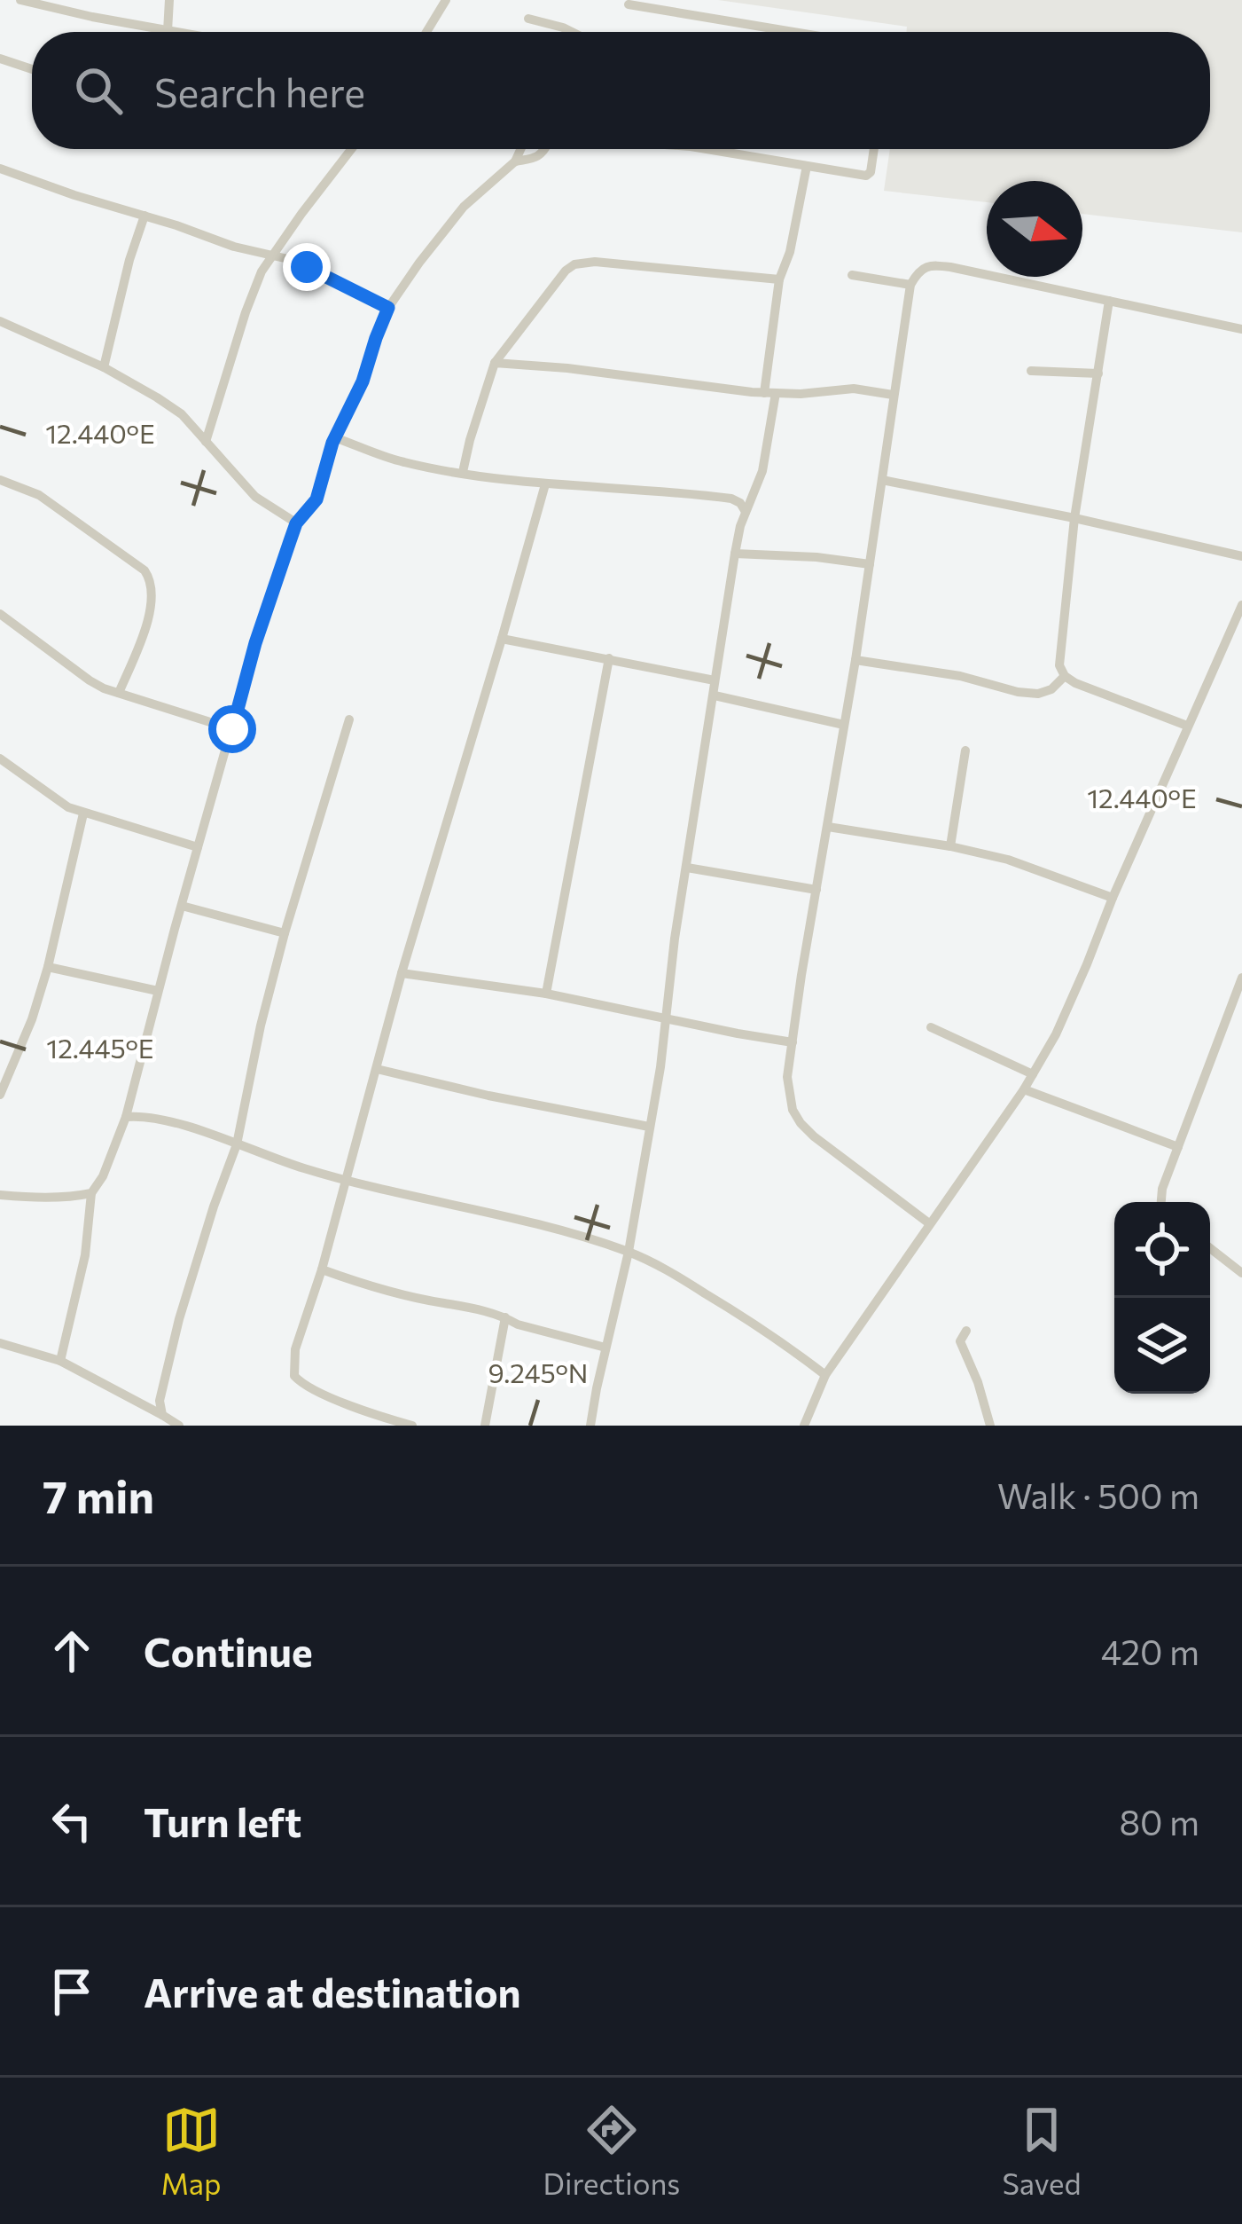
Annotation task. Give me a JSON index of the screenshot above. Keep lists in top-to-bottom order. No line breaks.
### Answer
{"north":"right","page":{"search":"Search here","heading":["7 min","Walk · 500 m"],"list":[["Continue","420 m"],["Turn left","80 m"],"Arrive at destination"],"nav":["Map","Directions","Saved"]},"coordinates":["12.440°E","12.445°E","9.245°N"]}
